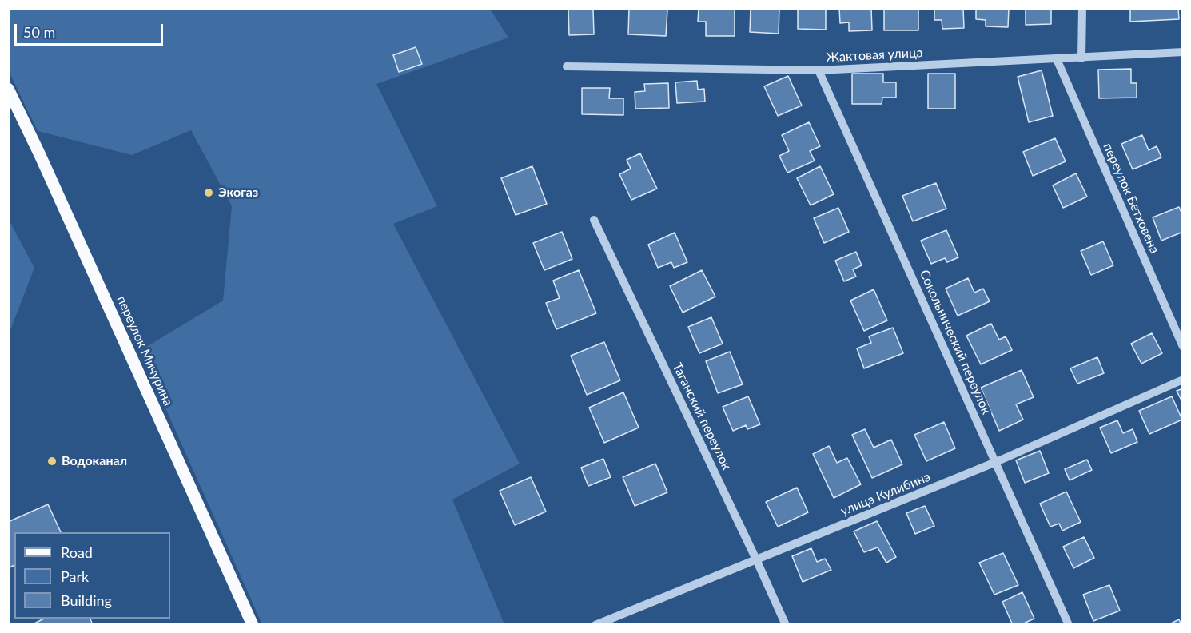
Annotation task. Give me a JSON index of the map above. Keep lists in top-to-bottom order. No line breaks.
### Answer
{"streets":{"main road":["переулок Мичурина"],"street":["Жактовая улица","переулок Бетховена","Сокольнический переулок","Таганский переулок","улица Кулибина"]},"crossings":[["Жактовая улица","переулок Бетховена"],["Жактовая улица","Сокольнический переулок"],["Сокольнический переулок","улица Кулибина"],["Таганский переулок","улица Кулибина"]],"places":["Экогаз","Водоканал"],"legend":["Road","Park","Building"],"scale_bar":"50 m"}
